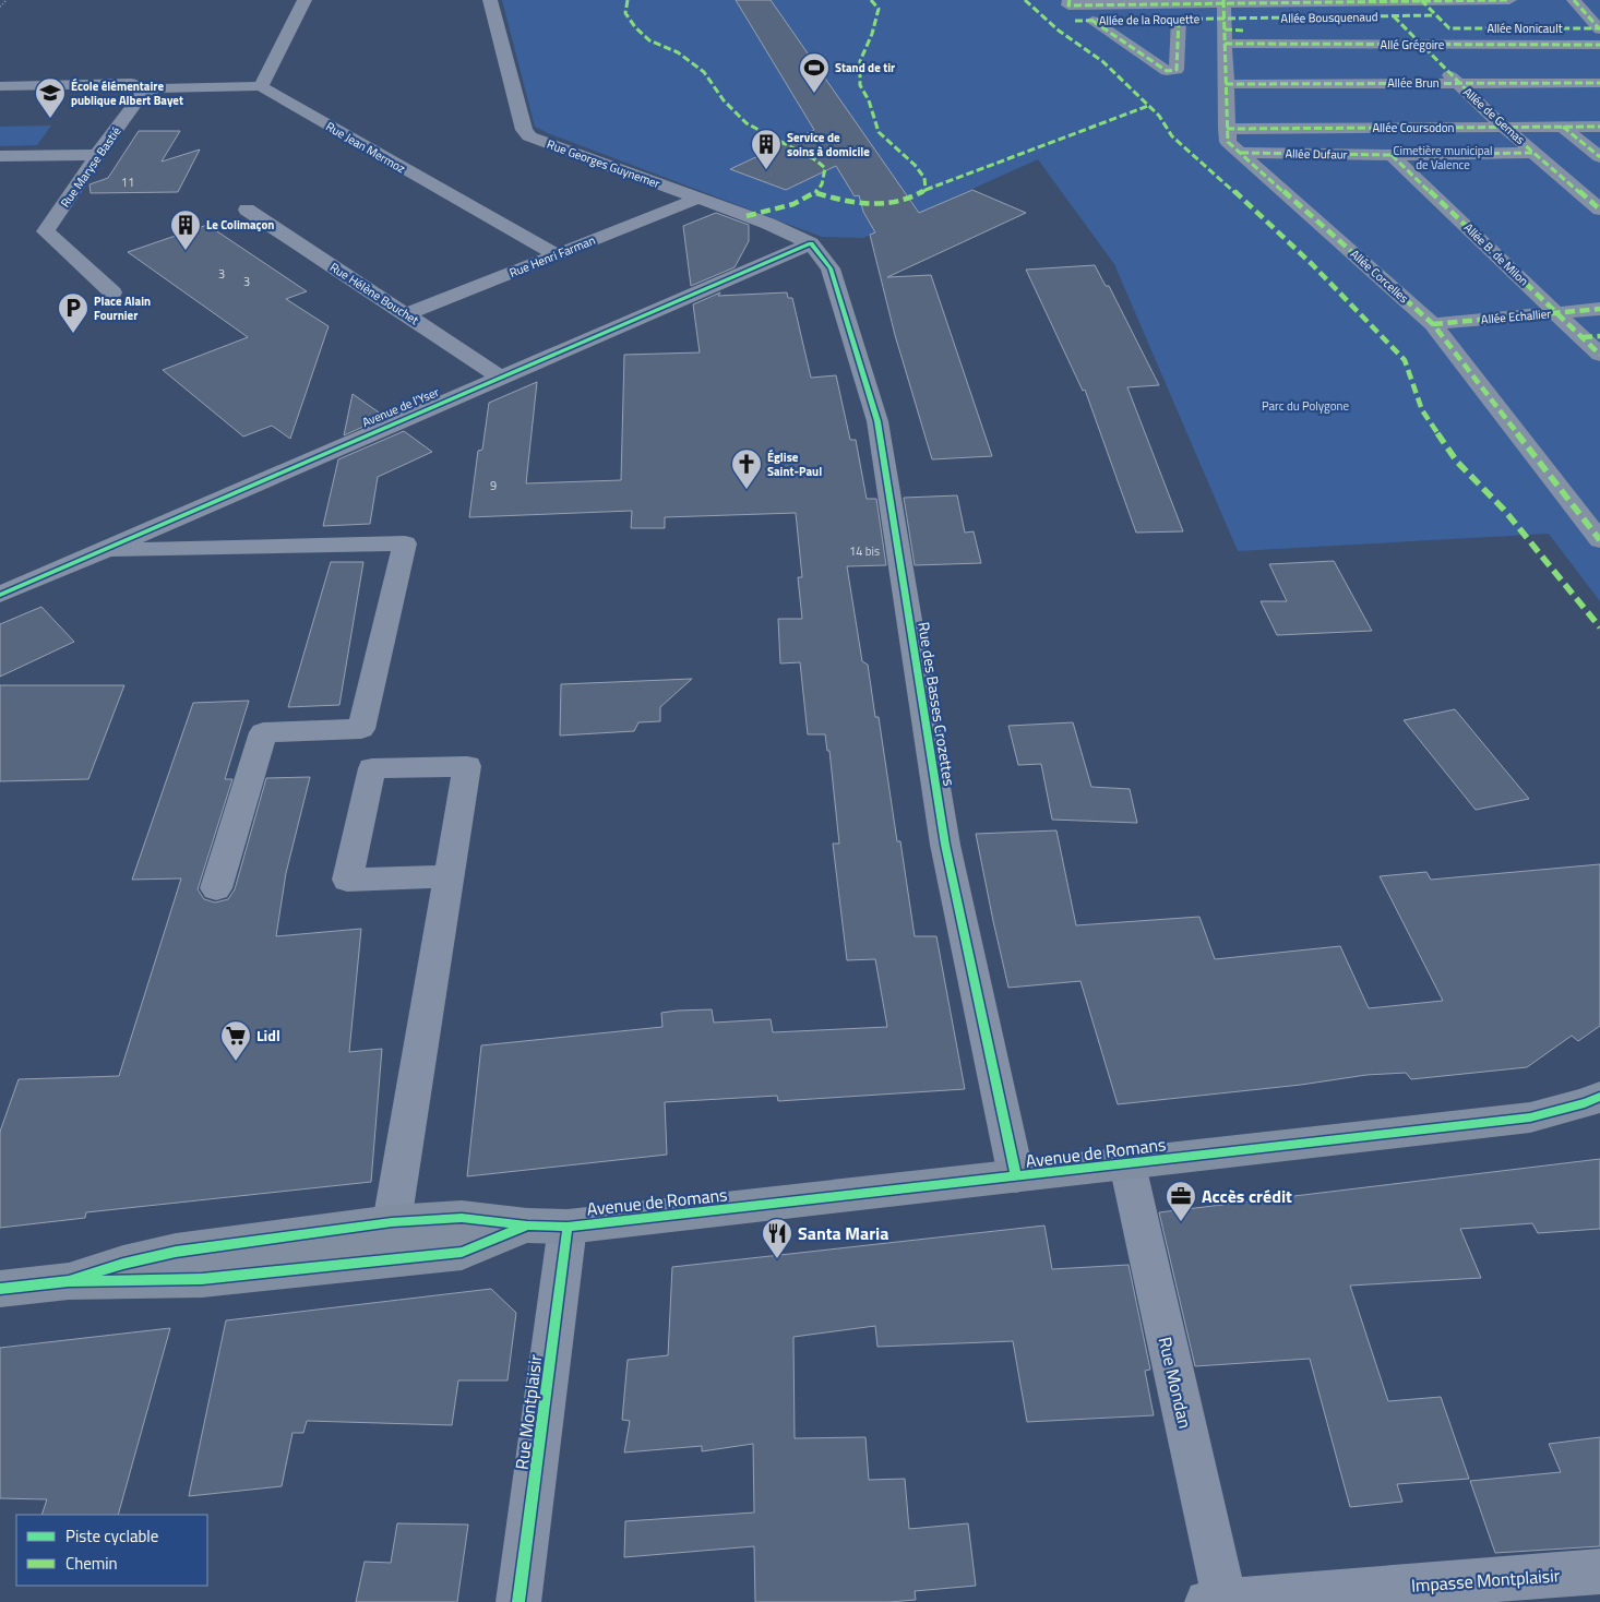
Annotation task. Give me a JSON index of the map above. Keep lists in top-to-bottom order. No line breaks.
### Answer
{"streets":{"main road":["Avenue de Romans"],"street":["Allée Bousquenaud","Allée de la Roquette","Allée Nonicault","Allé Grégoire","Allée Brun","Allée de Gemas","Allée Coursodon","Rue Jean Mermoz","Allée Dufaur","Rue Georges Guynemer","Rue Maryse Bastié","Allée B. de Milon","Rue Henri Farman","Allée Corcelles","Rue Hélène Bouchet","Allée Echallier","Avenue de l'Yser","Rue des Basses Crozettes","Rue Mondan","Rue Montplaisir","Impasse Montplaisir"]},"crossings":[["Allée Bousquenaud","Allée de la Roquette"],["Allée Bousquenaud","Allée Nonicault"],["Allée Bousquenaud","Allée de Gemas"],["Allée Bousquenaud","Allée Corcelles"],["Allée de la Roquette","Allée Corcelles"],["Allé Grégoire","Allée de Gemas"],["Allé Grégoire","Allée Corcelles"],["Allée Brun","Allée de Gemas"],["Allée Brun","Allée Corcelles"],["Allée de Gemas","Allée Coursodon"],["Allée de Gemas","Allée Dufaur"],["Allée Coursodon","Allée Corcelles"],["Rue Jean Mermoz","Rue Henri Farman"],["Allée Dufaur","Allée B. de Milon"],["Allée Dufaur","Allée Corcelles"],["Rue Georges Guynemer","Rue Henri Farman"],["Rue Georges Guynemer","Avenue de l'Yser"],["Rue Georges Guynemer","Rue des Basses Crozettes"],["Allée B. de Milon","Allée Echallier"],["Rue Henri Farman","Rue Hélène Bouchet"],["Allée Corcelles","Allée Echallier"],["Rue Hélène Bouchet","Avenue de l'Yser"],["Avenue de l'Yser","Rue des Basses Crozettes"],["Rue des Basses Crozettes","Avenue de Romans"],["Avenue de Romans","Rue Mondan"],["Avenue de Romans","Rue Montplaisir"],["Rue Mondan","Impasse Montplaisir"]],"parks":["Cimetière municipal de Valence","Parc du Polygone"],"places":{"sports":["Stand de tir"],"school or university":["École élémentaire publique Albert Bayet"],"building":["Service de soins à domicile","Le Colimaçon"],"parking":["Place Alain Fournier"],"church":["Église Saint-Paul"],"supermarket":["Lidl"],"office":["Accès crédit"],"restaurant":["Santa Maria"]},"house_numbers":["11","3","3","9","14 bis"],"legend":["Piste cyclable","Chemin"]}
